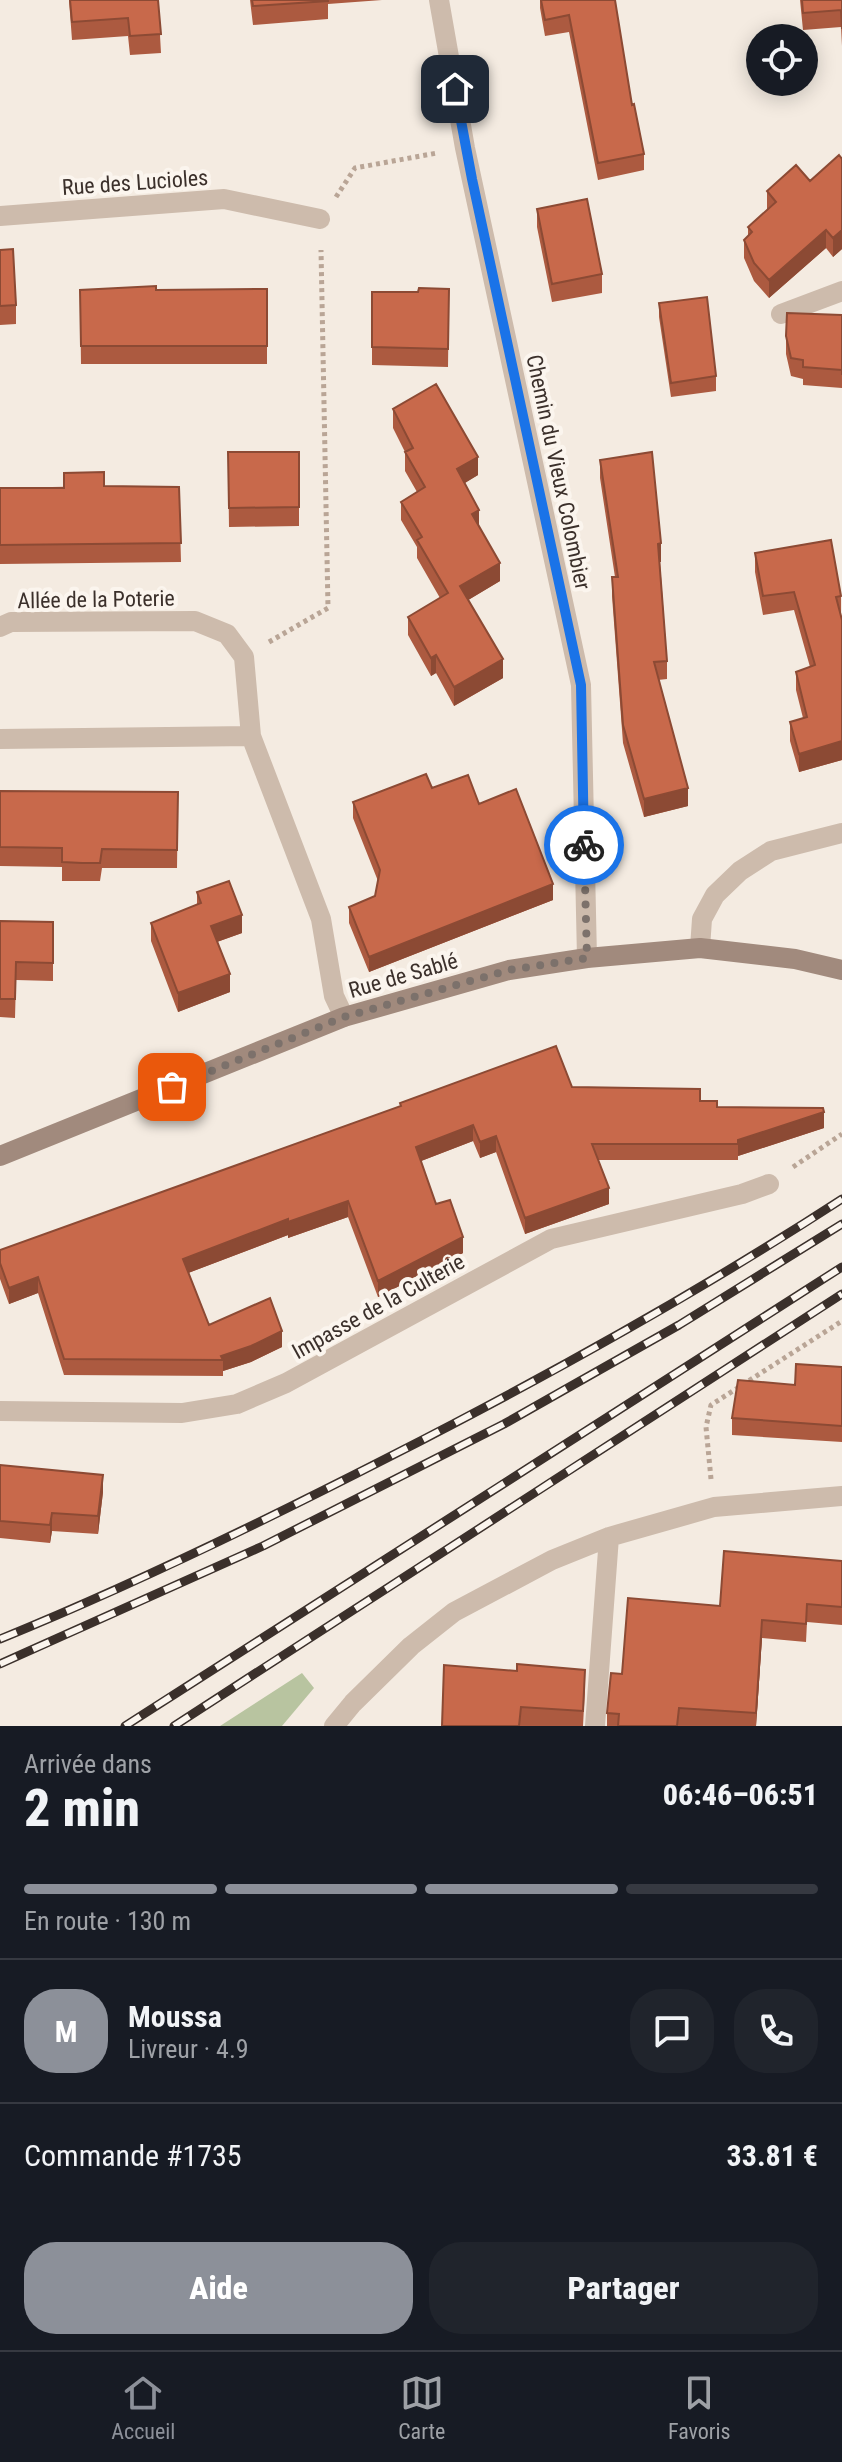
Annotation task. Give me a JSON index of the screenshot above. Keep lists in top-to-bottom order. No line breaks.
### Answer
{"streets":{"main road":["Rue de Sablé"],"street":["Rue des Lucioles","Chemin du Vieux Colombier","Allée de la Poterie","Impasse de la Culterie"]},"crossings":[["Chemin du Vieux Colombier","Rue de Sablé"]],"page":{"heading":["2 min","Arrivée dans","06:46–06:51"],"panel":["Moussa","Livreur · 4.9","Commande #1735","33.81 €"],"bar":"En route · 130 m","round":"M","buttons":["Aide","Partager"],"tabs":["Accueil","Carte","Favoris"]}}
